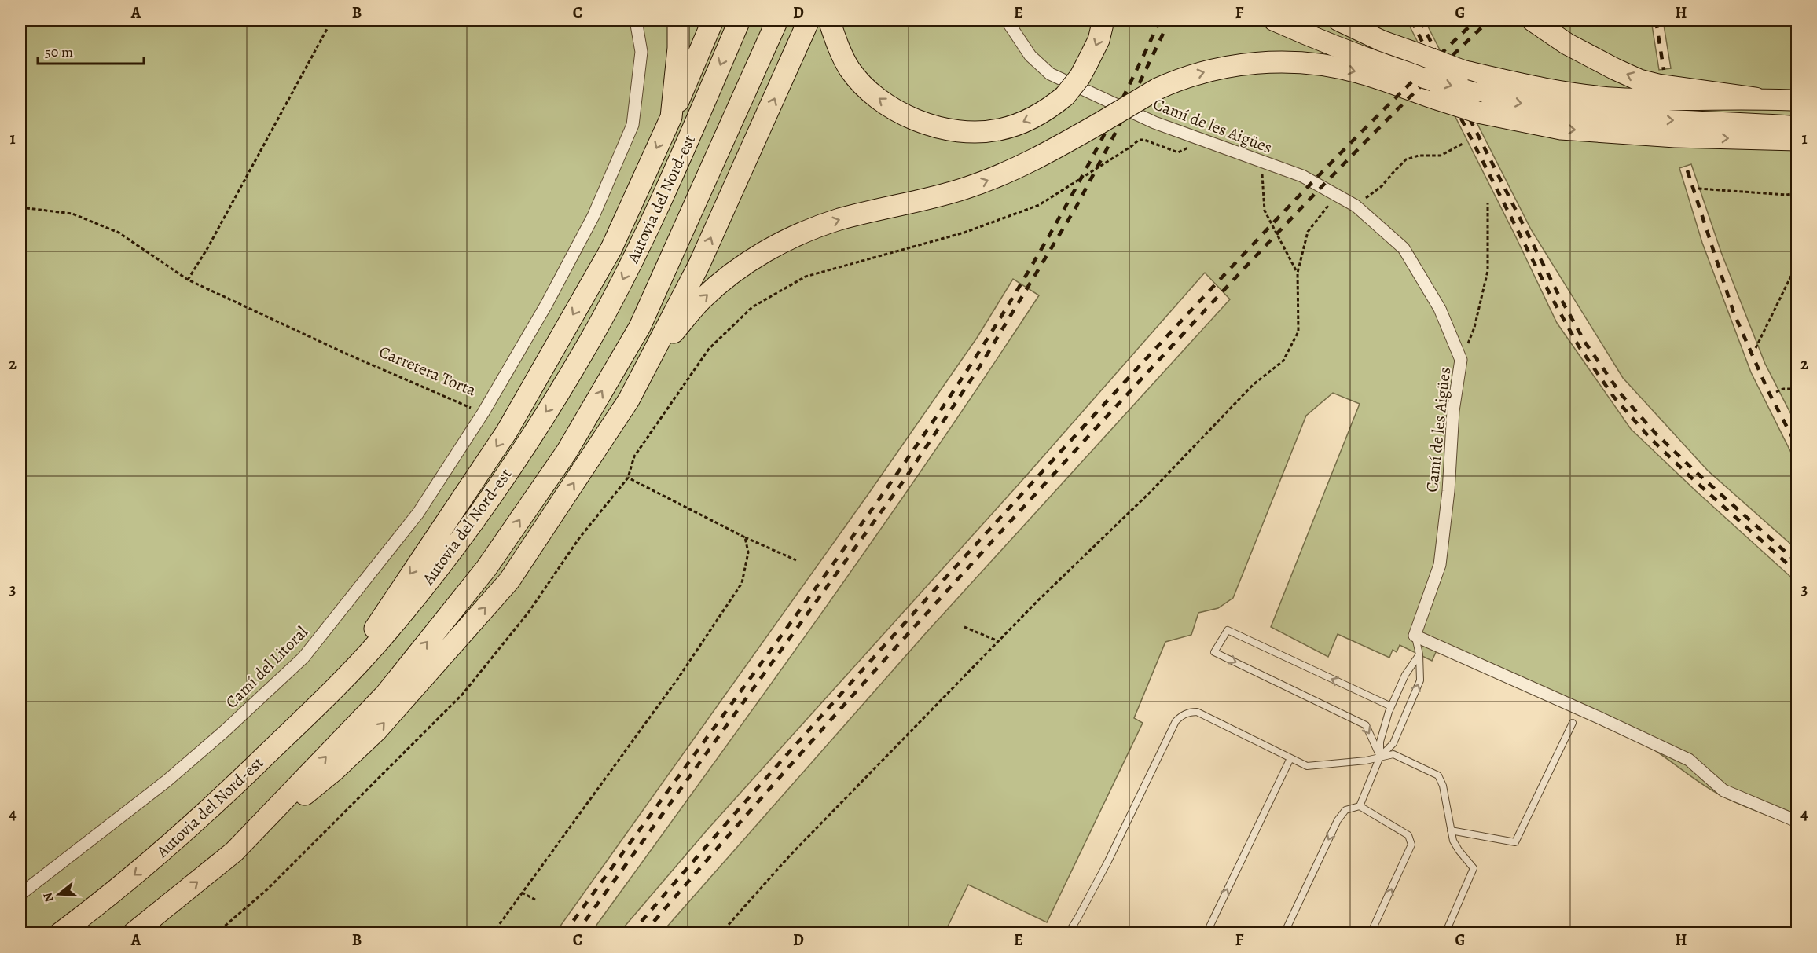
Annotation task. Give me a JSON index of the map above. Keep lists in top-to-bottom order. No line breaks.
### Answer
{"streets":{"highway":["Autovia del Nord-est"],"street":["Camí de les Aigües","Carretera Torta","Camí del Litoral"]},"crossings":[["Carretera Torta","Camí del Litoral"]],"scale_bar":"50 m","north":"left","grid":{"columns":["A","B","C","D","E","F","G","H"],"rows":["1","2","3","4"]}}
